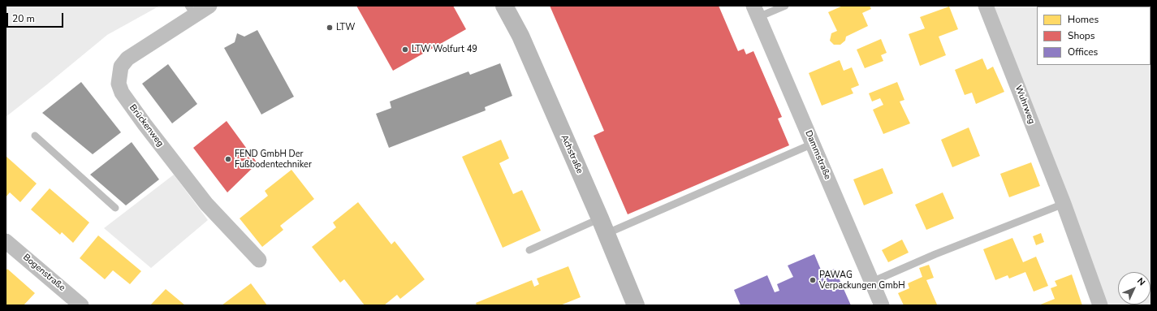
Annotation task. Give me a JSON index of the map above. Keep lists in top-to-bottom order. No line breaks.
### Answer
{"streets":{"main road":["Achstraße"],"street":["Wuhrweg","Brückenweg","Dammstraße","Bogenstraße"]},"places":["LTW","LTW Wolfurt 49","FEND GmbH Der Fußbodentechniker","PAWAG Verpackungen GmbH"],"legend":["Homes","Shops","Offices"],"scale_bar":"20 m","north":"top right"}
